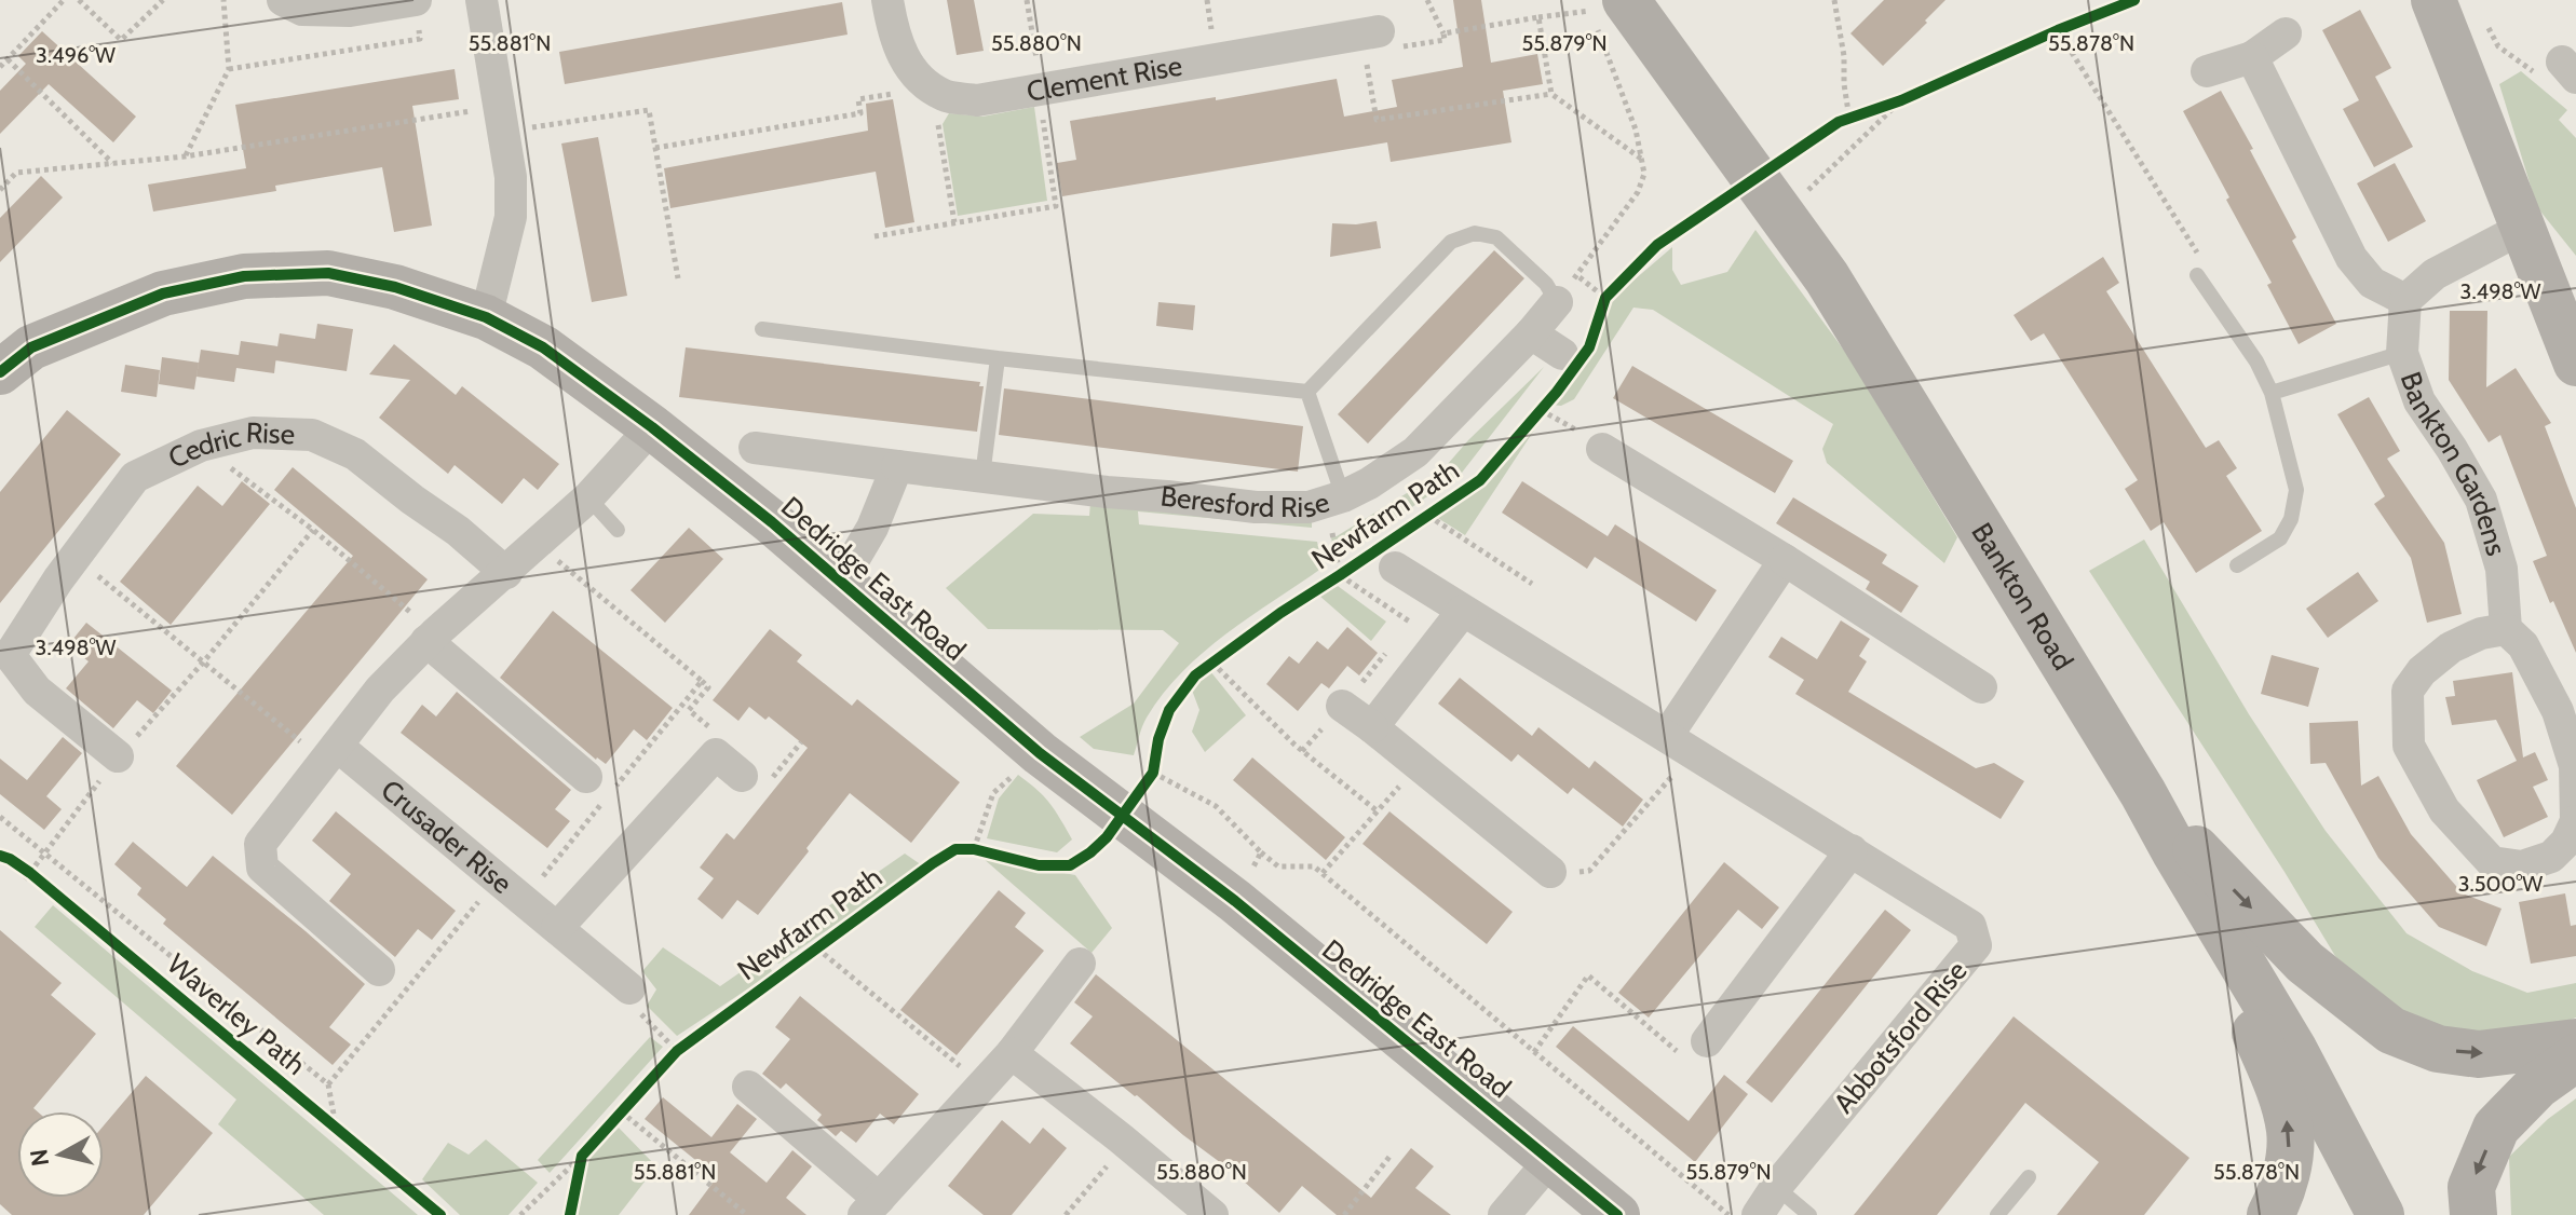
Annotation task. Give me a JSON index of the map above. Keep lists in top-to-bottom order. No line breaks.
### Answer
{"streets":{"main road":["Bankton Road"],"street":["Clement Rise","Cedric Rise","Bankton Gardens","Beresford Rise","Dedridge East Road","Crusader Rise","Abbotsford Rise"],"cycle path":["Newfarm Path","Waverley Path"]},"north":"left","coordinates":["55.881°N","55.880°N","55.879°N","55.878°N","3.496°W","3.498°W","3.500°W"]}
